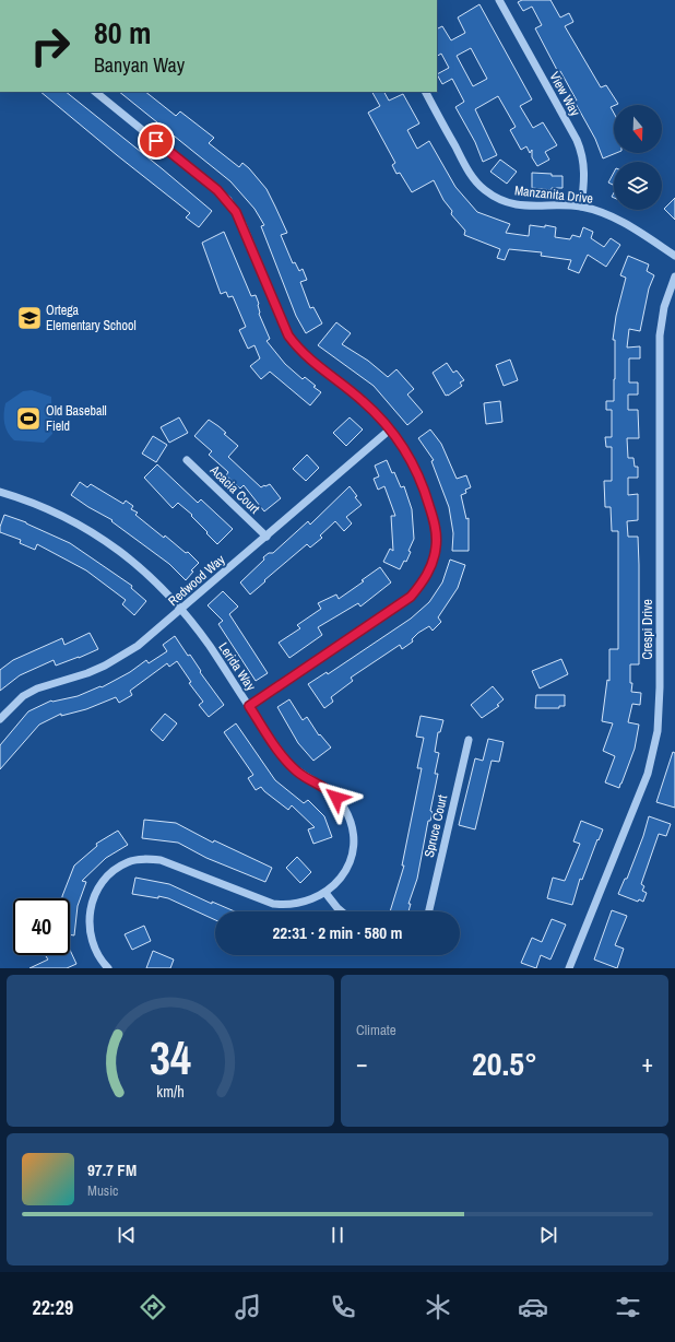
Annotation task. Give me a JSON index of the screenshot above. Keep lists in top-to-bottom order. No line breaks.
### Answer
{"streets":{"street":["View Way","Manzanita Drive","Acacia Court","Redwood Way","Crespi Drive","Lerida Way","Spruce Court"]},"crossings":[["View Way","Manzanita Drive"],["Acacia Court","Redwood Way"],["Redwood Way","Lerida Way"]],"places":{"school or university":["Ortega Elementary School"],"sports":["Old Baseball Field"]},"north":"bottom","page":{"turn":["80 m","Banyan Way"],"limit":"40","trip":"22:31 · 2 min · 580 m","tile":"Climate","heat":["−","20.5°","+"],"song":["97.7 FM","Music"],"tabs":"22:29","gauge":["34","km/h"]}}
